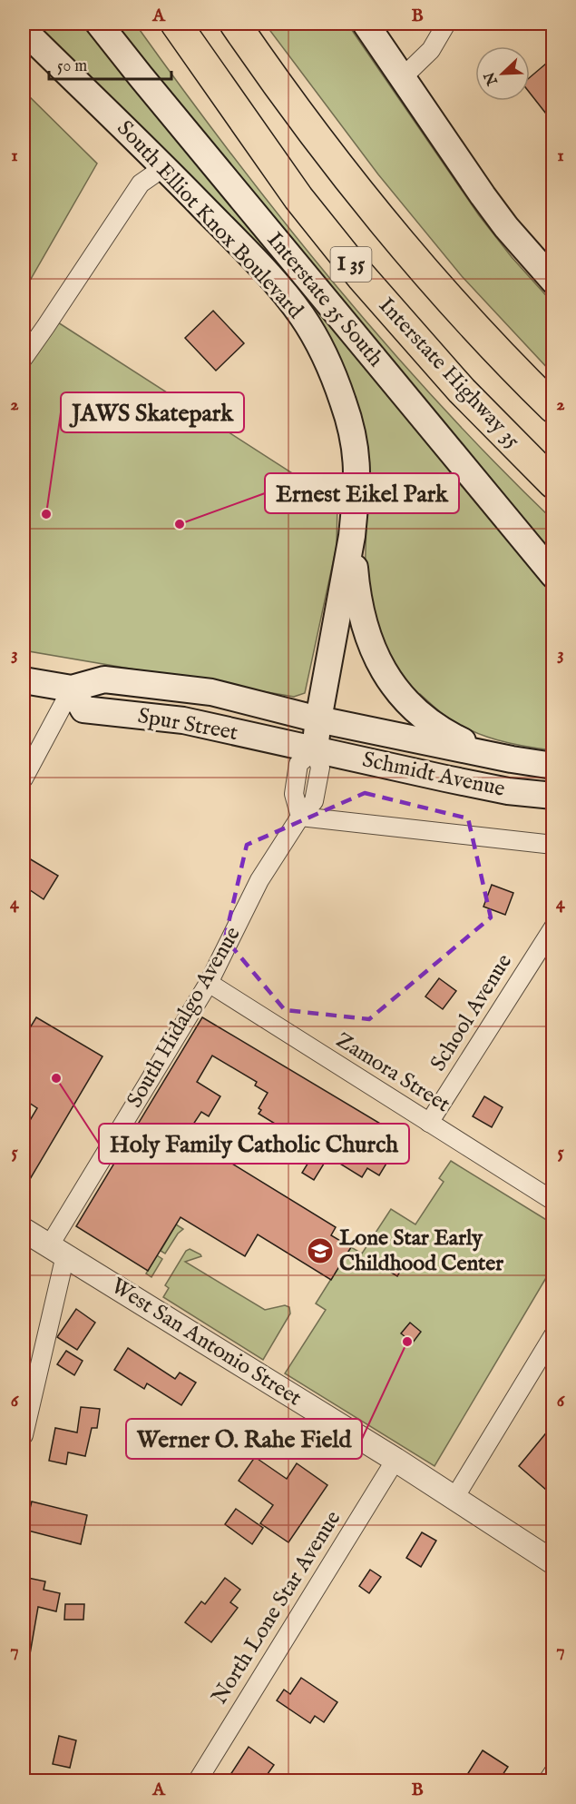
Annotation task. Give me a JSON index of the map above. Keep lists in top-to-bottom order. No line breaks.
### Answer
{"streets":{"highway":["I 35","Interstate Highway 35"],"main road":["South Elliot Knox Boulevard","Interstate 35 South","Spur Street","Schmidt Avenue","South Hidalgo Avenue"],"street":["School Avenue","Zamora Street","West San Antonio Street","North Lone Star Avenue"]},"crossings":[["South Elliot Knox Boulevard","South Hidalgo Avenue"],["Spur Street","Schmidt Avenue"],["Spur Street","South Hidalgo Avenue"],["Schmidt Avenue","South Hidalgo Avenue"],["School Avenue","Zamora Street"],["South Hidalgo Avenue","Zamora Street"],["South Hidalgo Avenue","West San Antonio Street"],["West San Antonio Street","North Lone Star Avenue"]],"places":{"other":["JAWS Skatepark","Ernest Eikel Park","Holy Family Catholic Church","Werner O. Rahe Field"],"school or university":["Lone Star Early Childhood Center"]},"scale_bar":"50 m","north":"bottom left","grid":{"columns":["A","B"],"rows":["1","2","3","4","5","6","7"]}}
